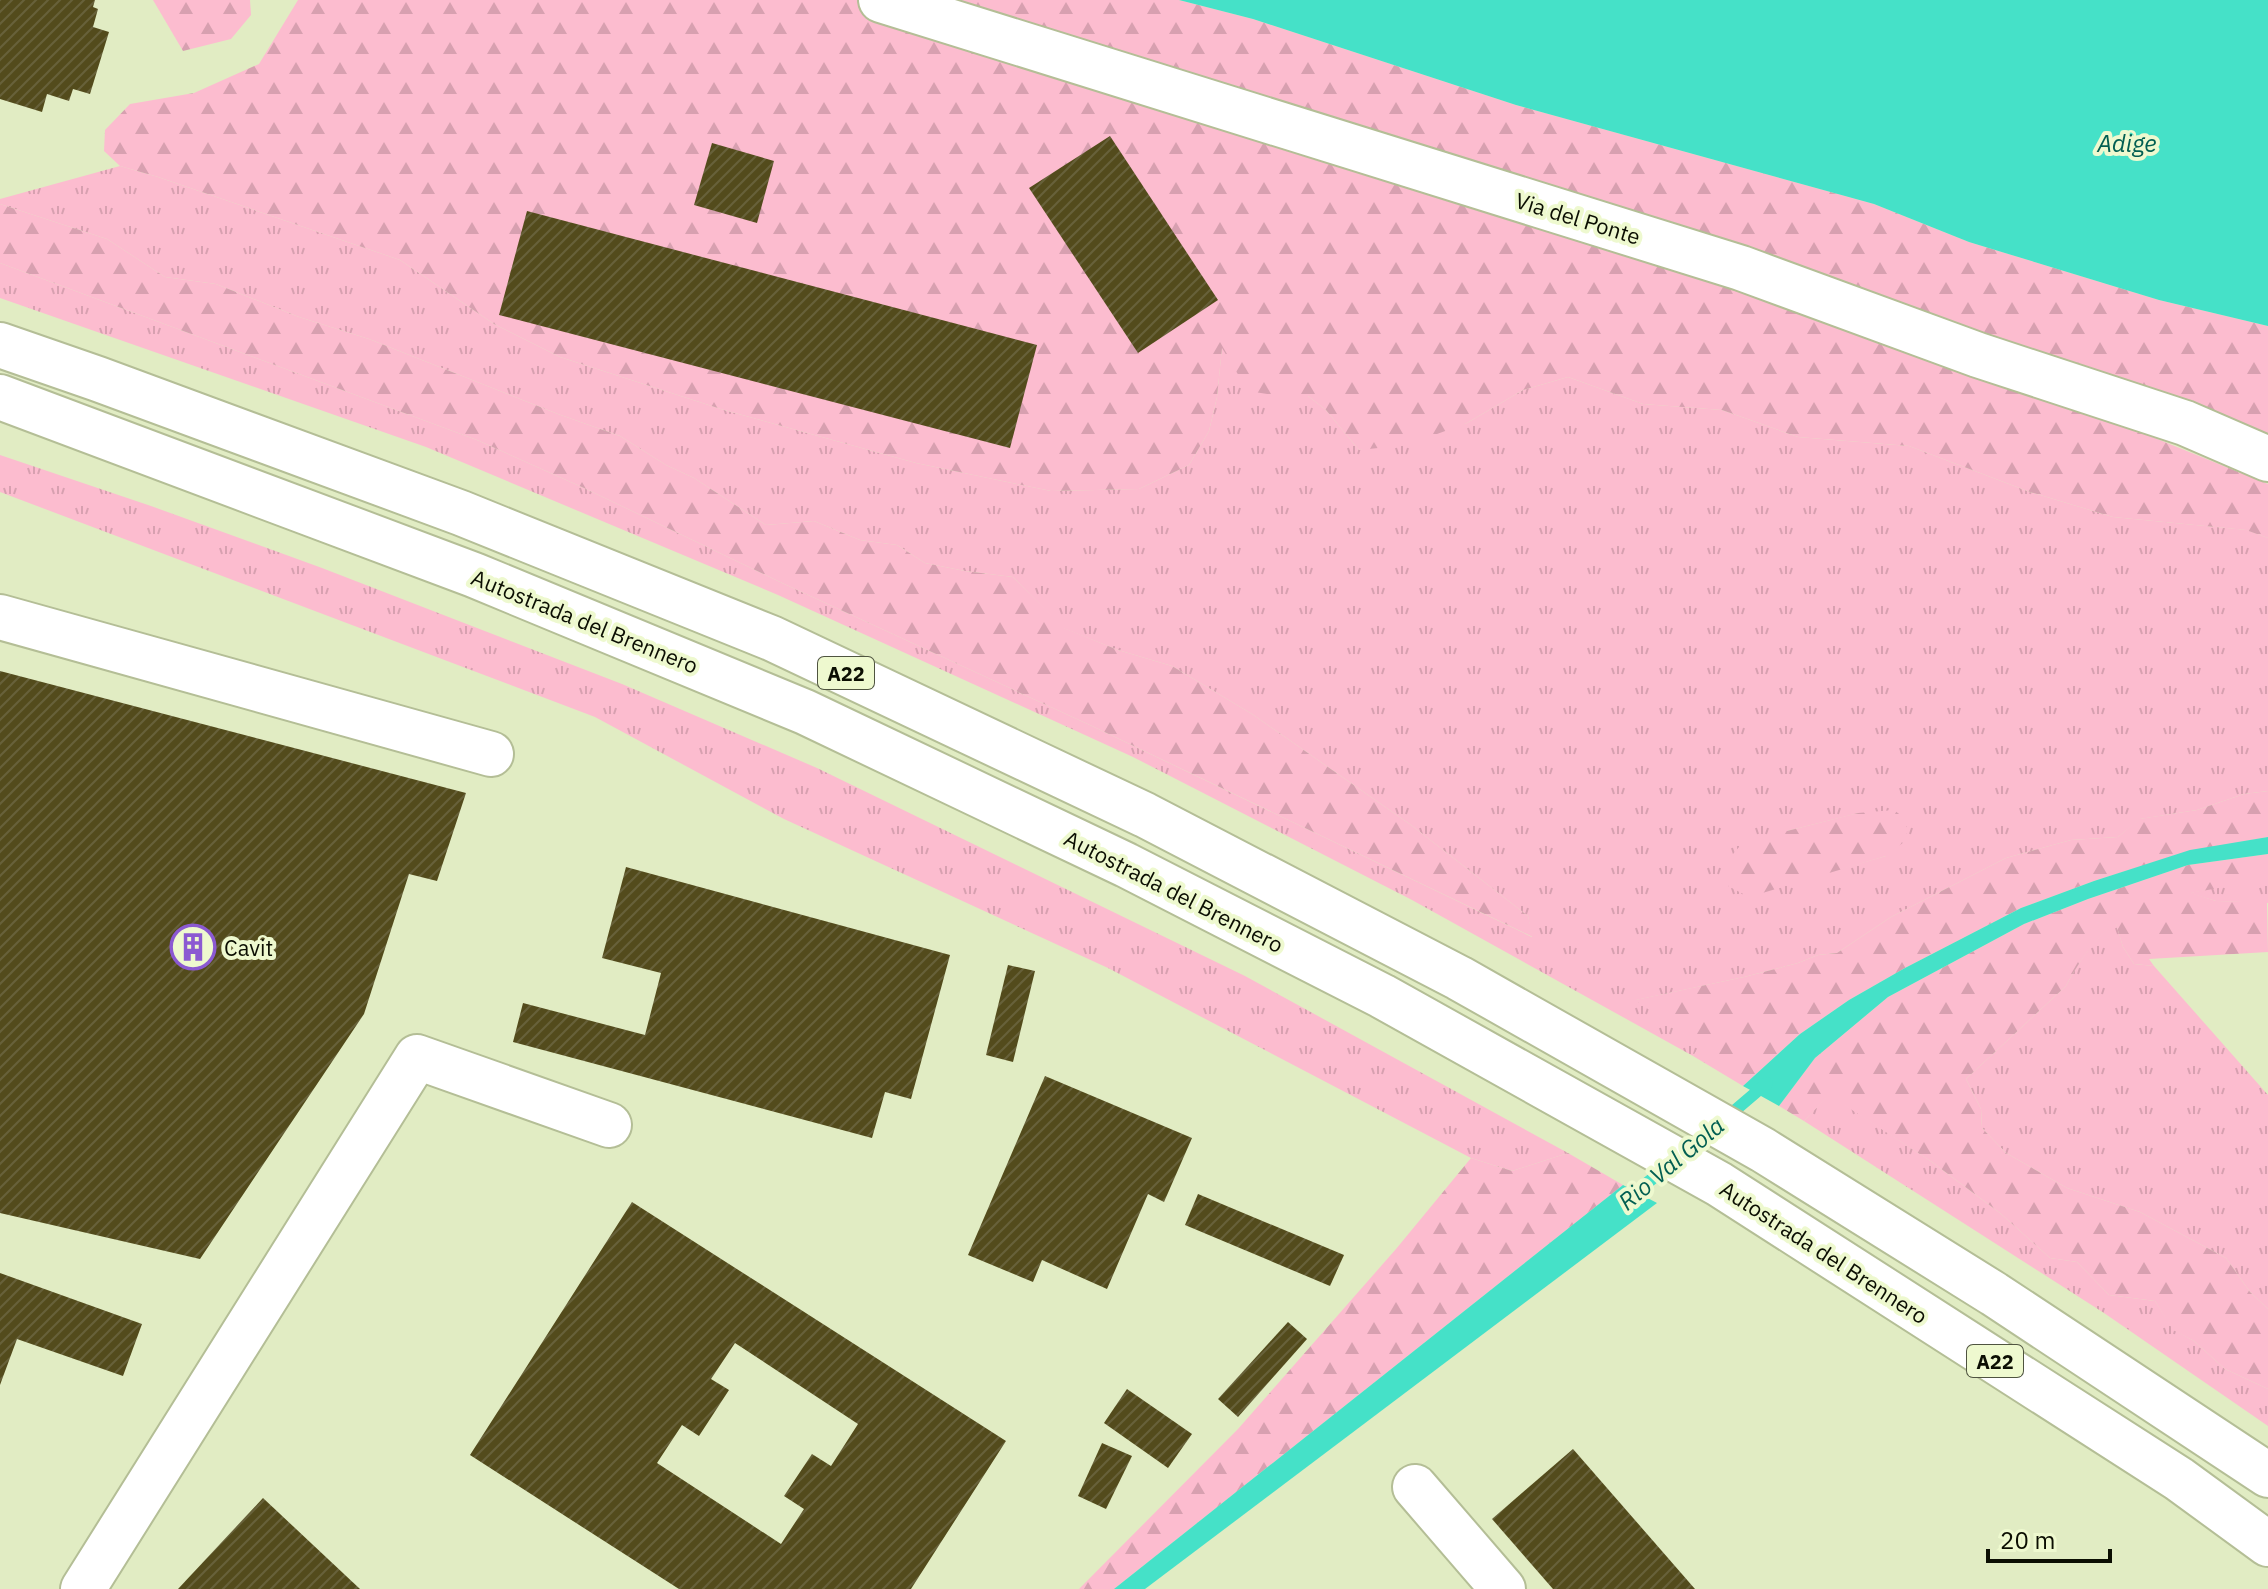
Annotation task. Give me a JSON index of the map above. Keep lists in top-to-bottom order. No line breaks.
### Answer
{"streets":{"main road":["Via del Ponte","Autostrada del Brennero","A22"]},"water":["Adige","Rio Val Gola"],"places":{"building":["Cavit"]},"scale_bar":"20 m"}
